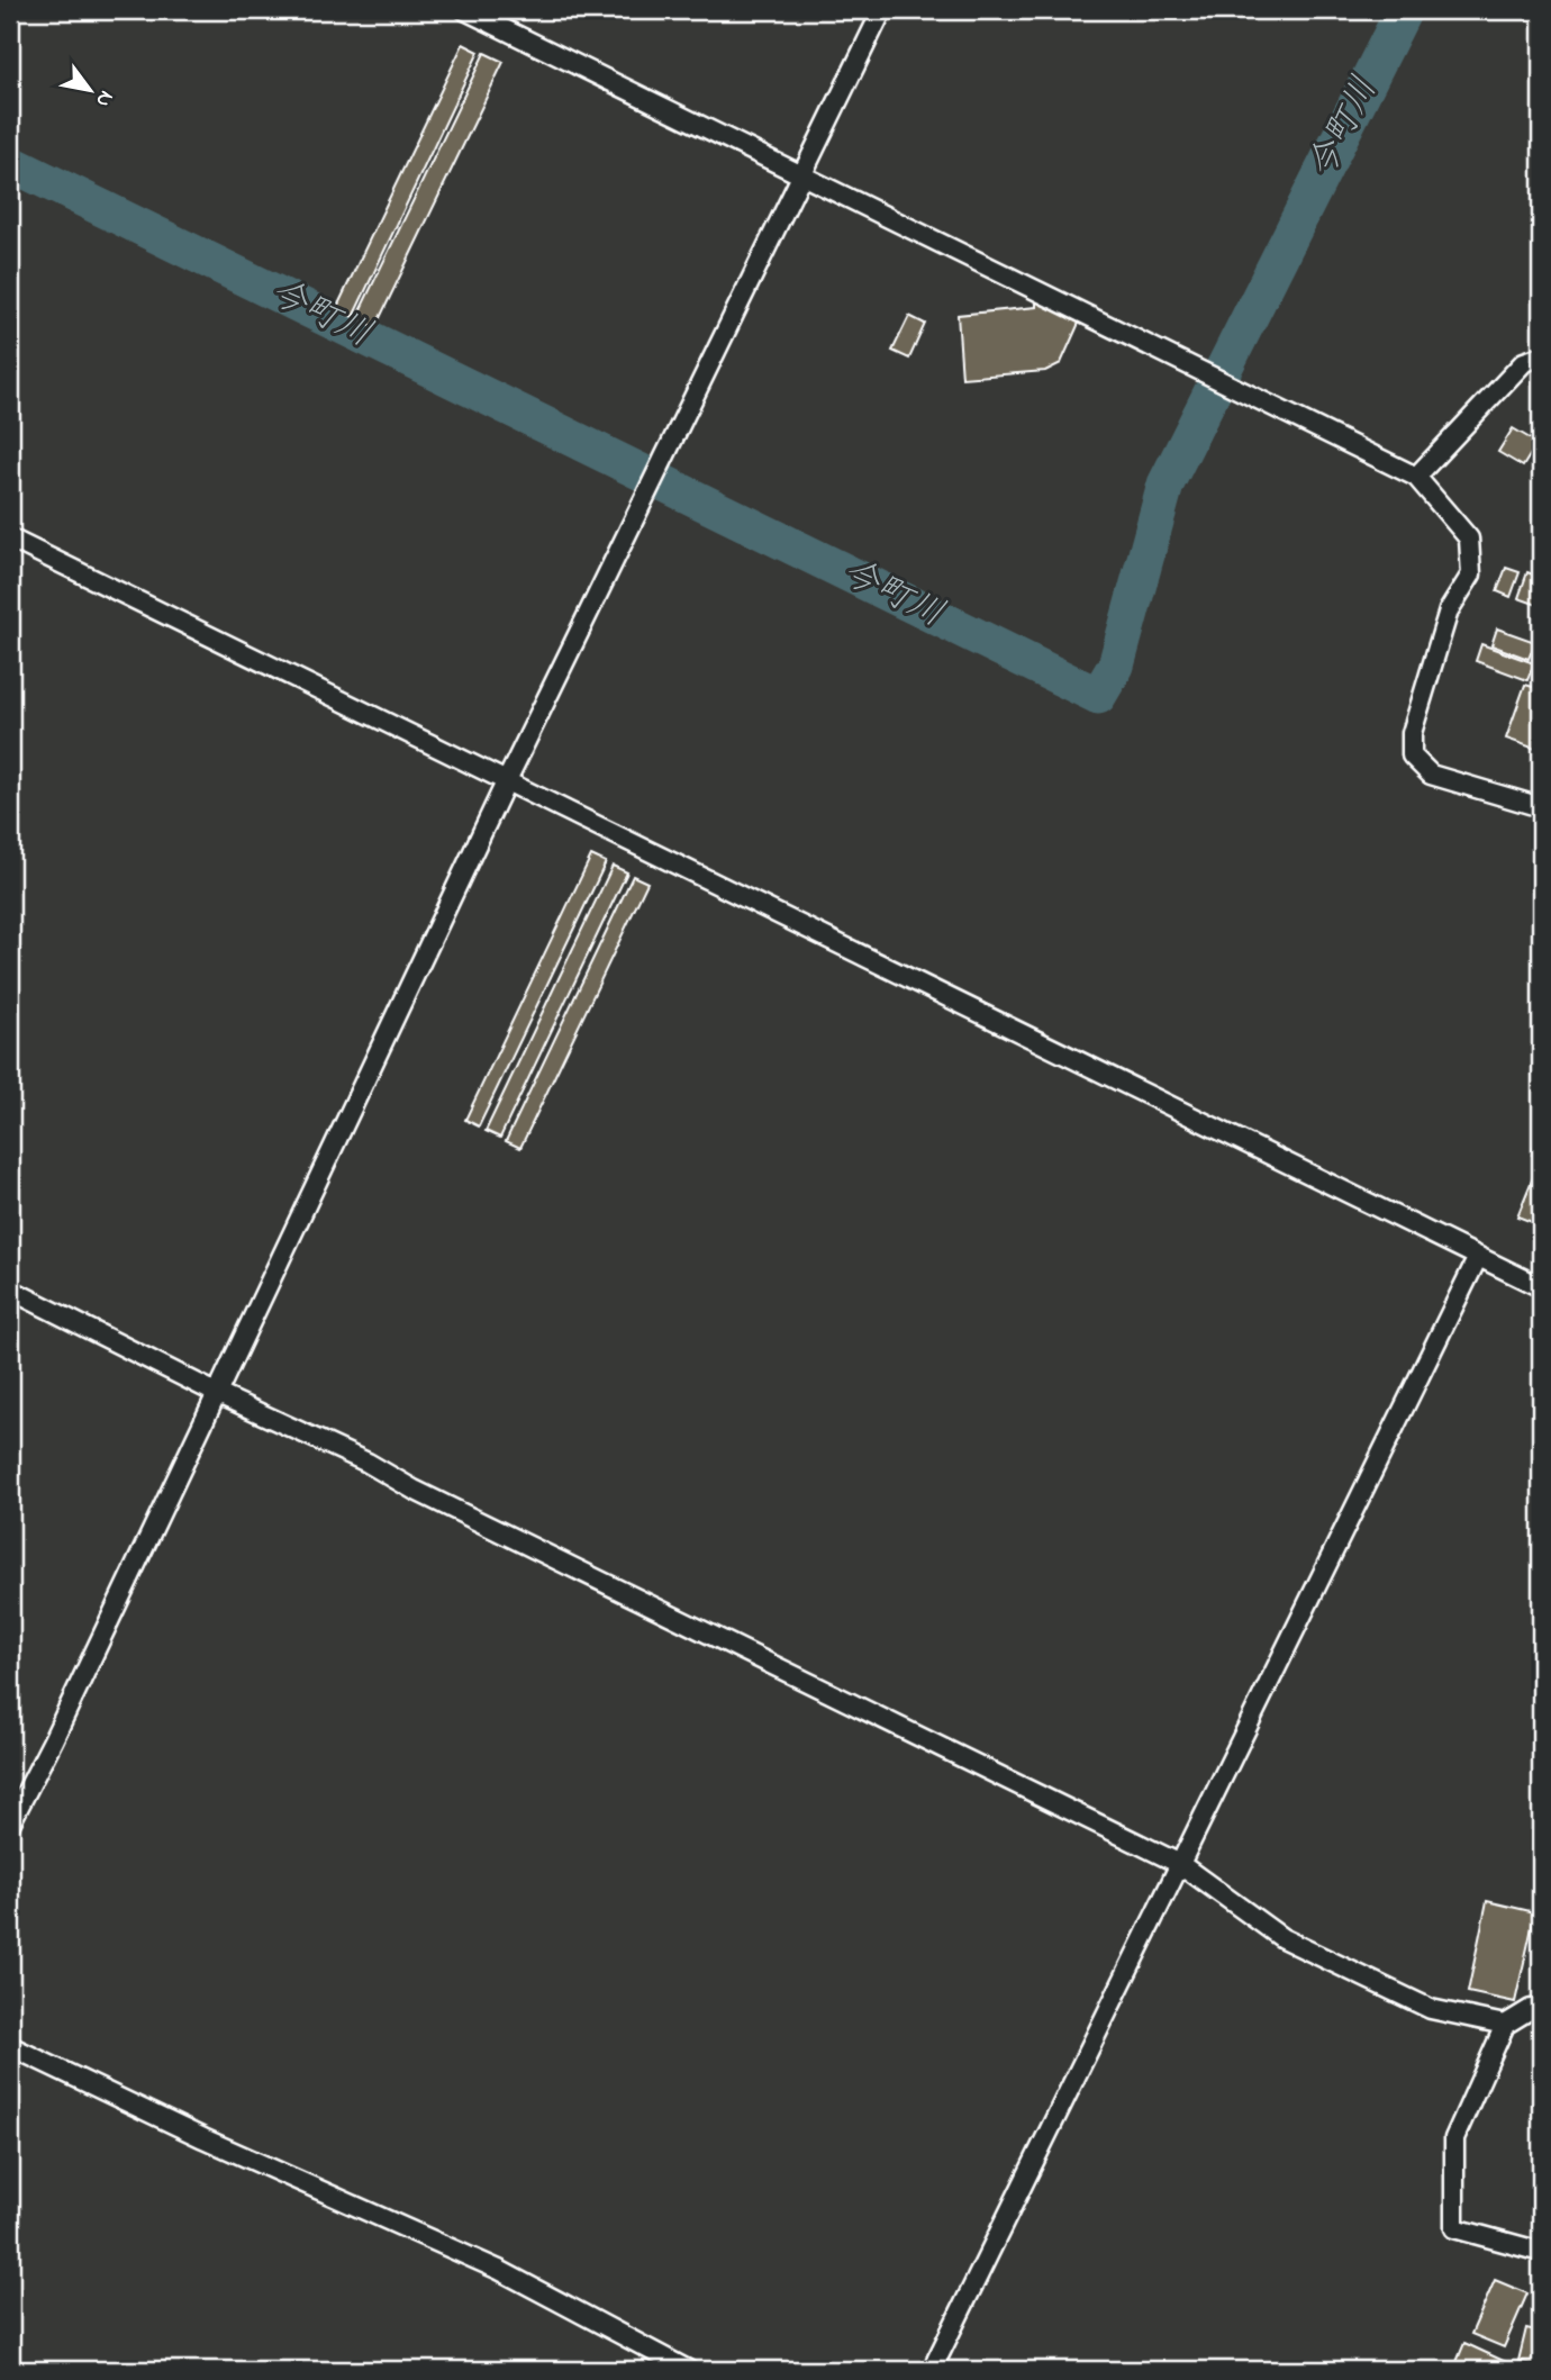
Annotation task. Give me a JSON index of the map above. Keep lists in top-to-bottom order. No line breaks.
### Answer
{"water":["今町川"],"north":"bottom right"}
